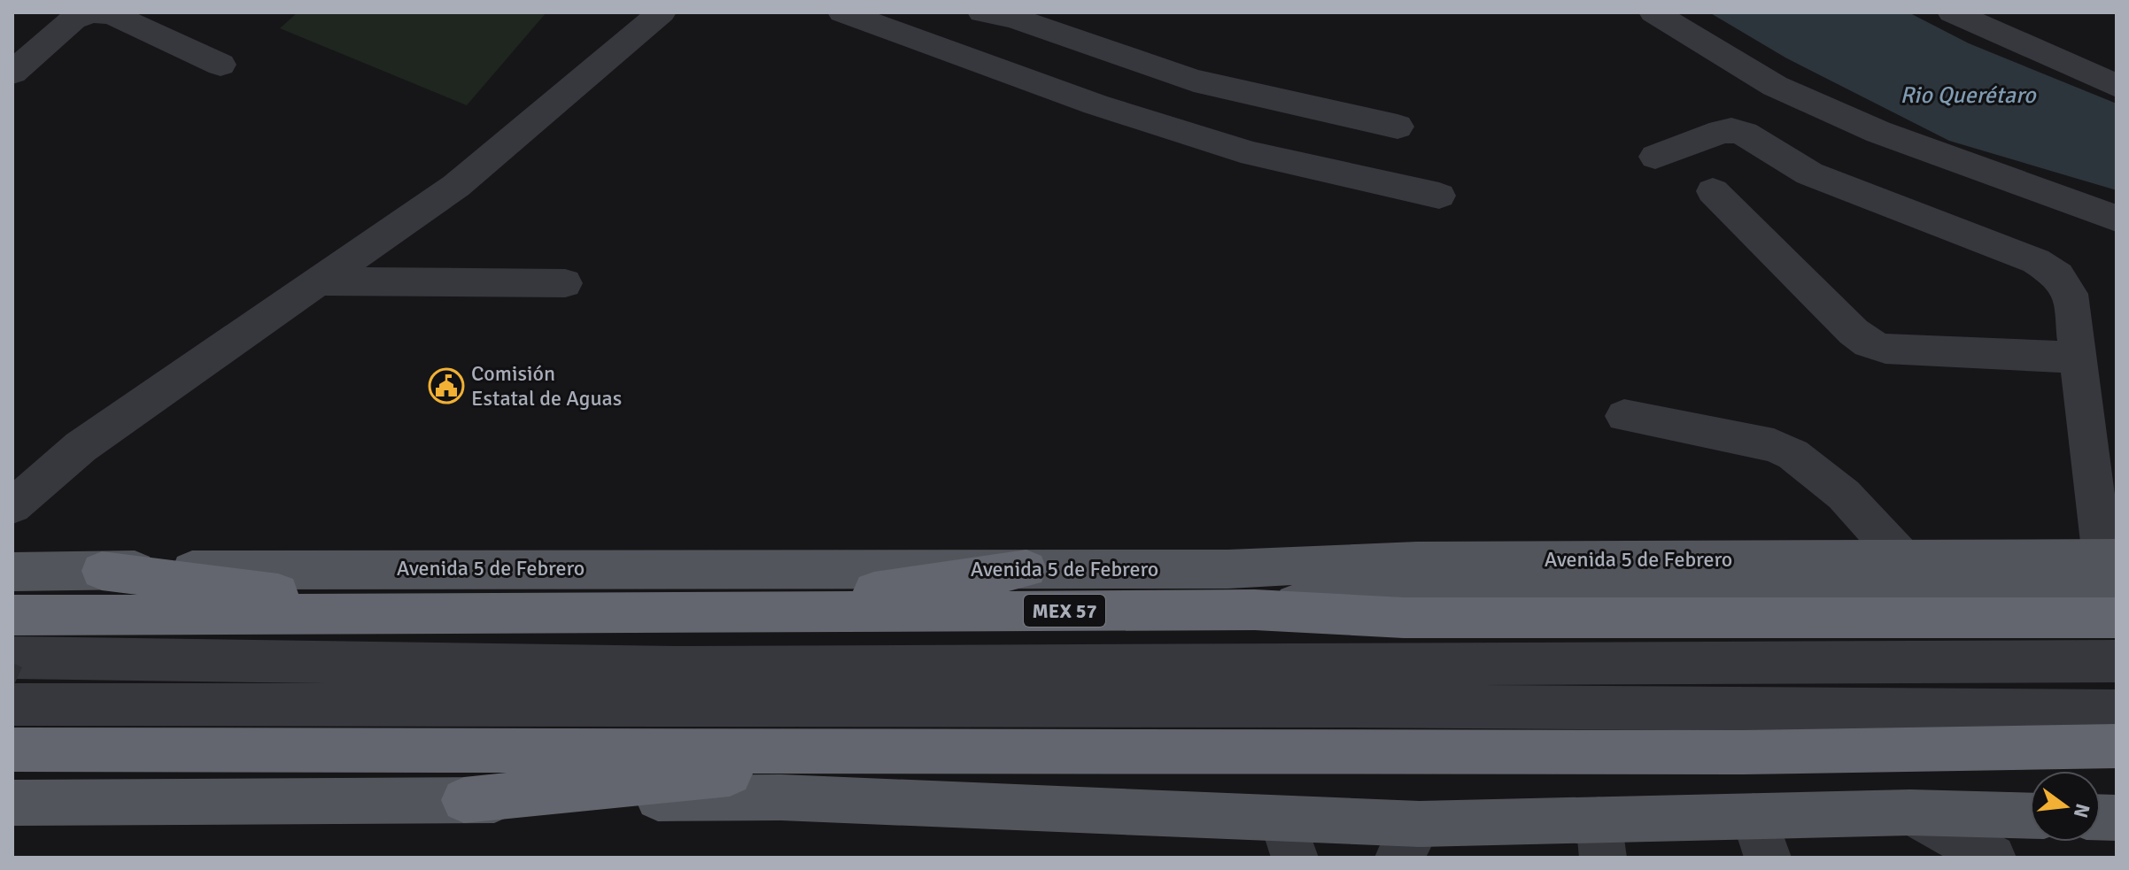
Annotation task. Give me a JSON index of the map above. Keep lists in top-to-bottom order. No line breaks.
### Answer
{"streets":{"highway":["Avenida 5 de Febrero","MEX 57"]},"water":["Rio Querétaro"],"places":{"public building":["Comisión Estatal de Aguas"]},"north":"right"}
